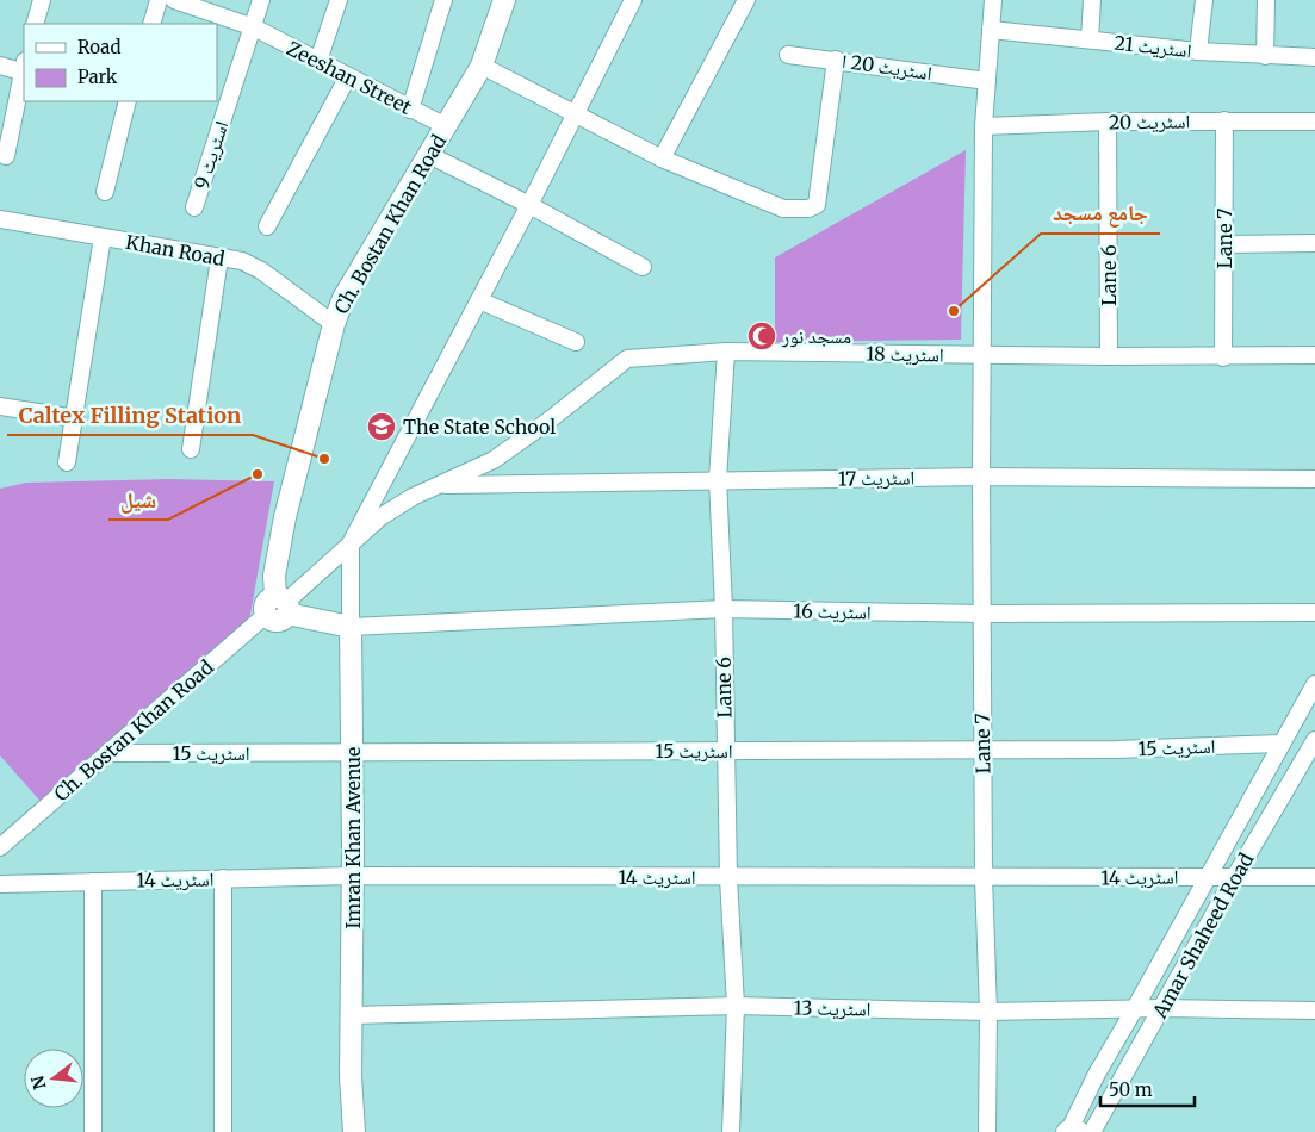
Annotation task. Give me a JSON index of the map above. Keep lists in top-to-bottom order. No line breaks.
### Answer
{"streets":{"main road":["Ch. Bostan Khan Road","Imran Khan Avenue"],"street":["اسٹریٹ 21","اسٹریٹ 20 ا","Zeeshan Street","اسٹریٹ 20","اسٹریٹ 9","Lane 7","Khan Road","Lane 6","اسٹریٹ 18","اسٹریٹ 17","اسٹریٹ 16","اسٹریٹ 15","اسٹریٹ 14","Amar Shaheed Road","اسٹریٹ 13"]},"crossings":[["اسٹریٹ 21","Lane 7"],["اسٹریٹ 20 ا","Lane 7"],["Zeeshan Street","اسٹریٹ 9"],["Zeeshan Street","Ch. Bostan Khan Road"],["اسٹریٹ 20","Lane 7"],["اسٹریٹ 20","Lane 6"],["Ch. Bostan Khan Road","Khan Road"],["Ch. Bostan Khan Road","اسٹریٹ 18"],["Ch. Bostan Khan Road","اسٹریٹ 15"],["Lane 7","اسٹریٹ 18"],["Lane 7","اسٹریٹ 17"],["Lane 7","اسٹریٹ 16"],["Lane 7","اسٹریٹ 15"],["Lane 7","اسٹریٹ 14"],["Lane 7","اسٹریٹ 13"],["Lane 6","اسٹریٹ 18"],["Lane 6","اسٹریٹ 17"],["Lane 6","اسٹریٹ 16"],["Lane 6","اسٹریٹ 15"],["Lane 6","اسٹریٹ 14"],["Lane 6","اسٹریٹ 13"],["اسٹریٹ 18","اسٹریٹ 17"],["اسٹریٹ 18","Imran Khan Avenue"],["اسٹریٹ 16","Imran Khan Avenue"],["اسٹریٹ 15","Imran Khan Avenue"],["اسٹریٹ 15","Amar Shaheed Road"],["Imran Khan Avenue","اسٹریٹ 14"],["Imran Khan Avenue","اسٹریٹ 13"],["اسٹریٹ 14","Amar Shaheed Road"],["Amar Shaheed Road","اسٹریٹ 13"]],"places":{"other":["جامع مسجد","Caltex Filling Station","شیل"],"mosque":["مسجد نور"],"school or university":["The State School"]},"legend":["Road","Park"],"scale_bar":"50 m","north":"left"}
